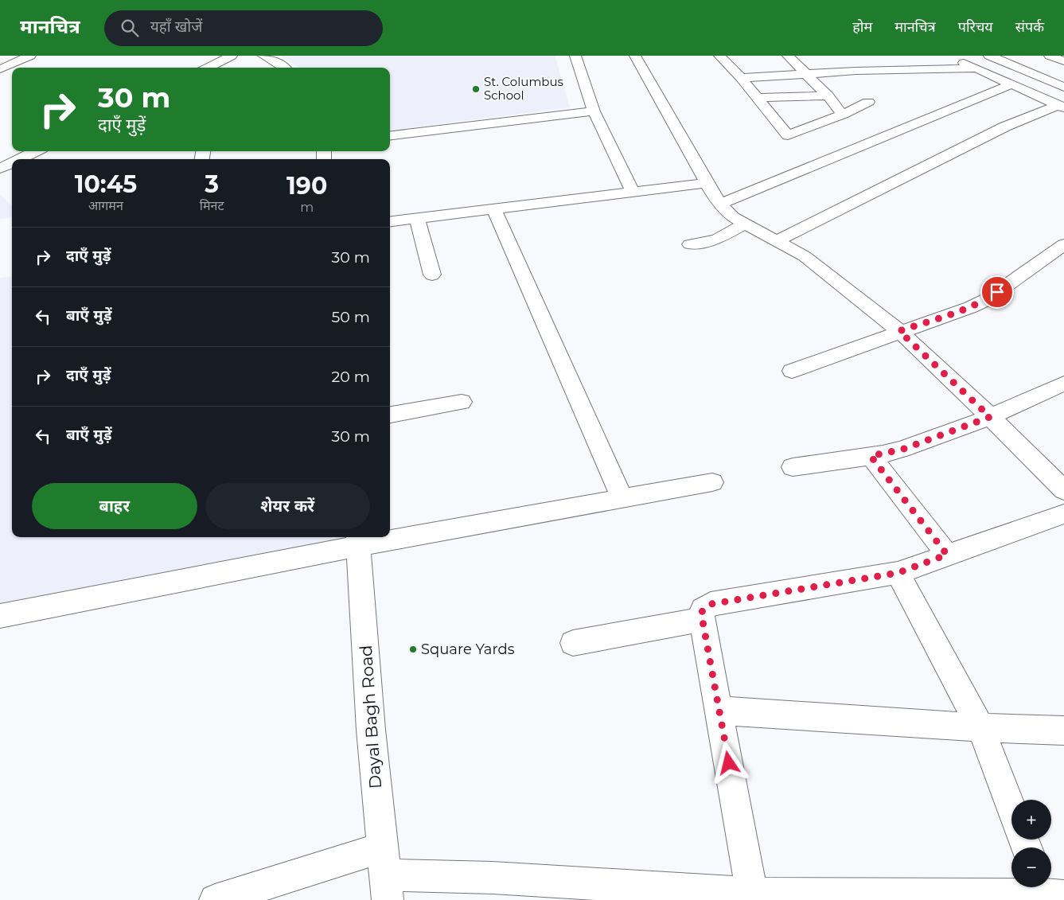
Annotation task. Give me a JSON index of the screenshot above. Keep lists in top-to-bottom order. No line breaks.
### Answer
{"streets":{"street":["Dayal Bagh Road"]},"places":["St. Columbus School","Square Yards"],"page":{"header":"मानचित्र","search":"यहाँ खोजें","nav":["होम","मानचित्र","परिचय","संपर्क"],"turn":["30 m","दाएँ मुड़ें"],"eta":["10:45","आगमन","3","मिनट","190","m"],"list":[{"name":"दाएँ मुड़ें","value":"30 m"},{"name":"बाएँ मुड़ें","value":"50 m"},{"name":"दाएँ मुड़ें","value":"20 m"},{"name":"बाएँ मुड़ें","value":"30 m"}],"buttons":["बाहर","शेयर करें"],"map_buttons":["+","−"]}}
